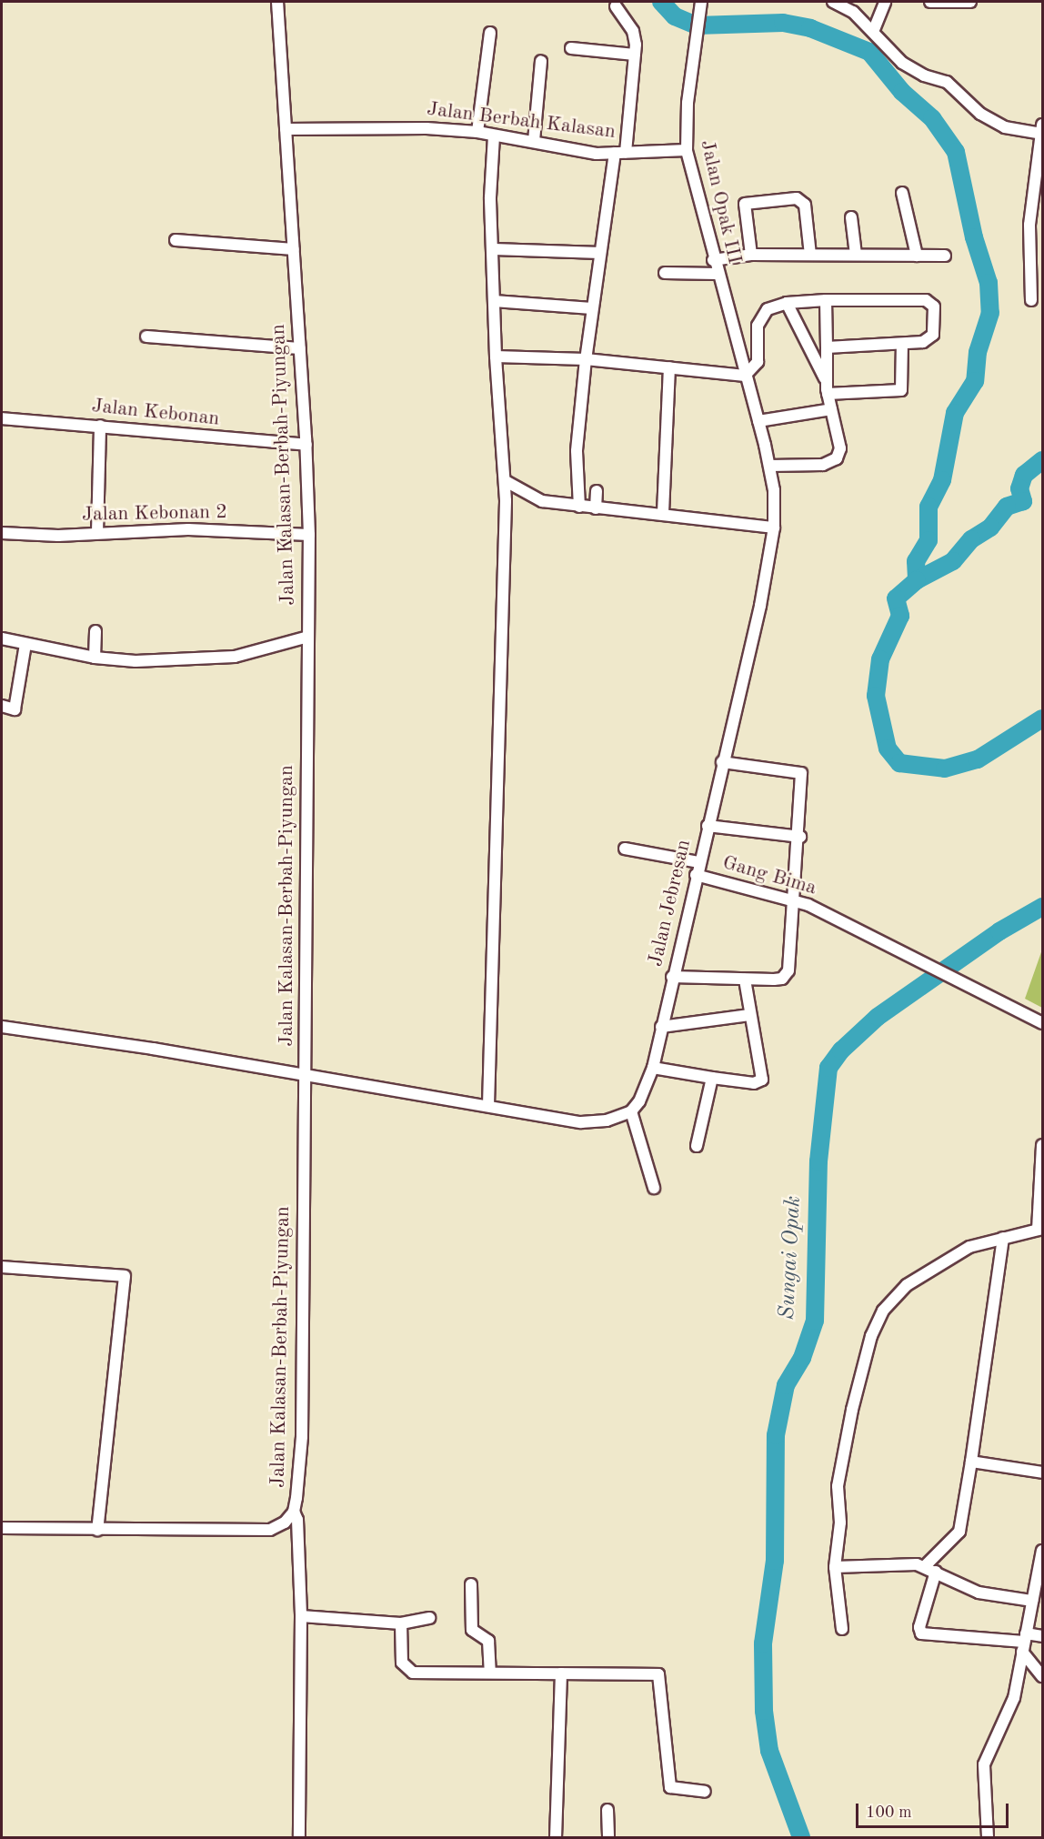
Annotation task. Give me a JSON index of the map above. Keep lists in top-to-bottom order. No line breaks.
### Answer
{"streets":{"street":["Jalan Berbah Kalasan","Jalan Opak III","Jalan Kebonan","Jalan Kalasan-Berbah-Piyungan","Jalan Kebonan 2","Gang Bima","Jalan Jebresan"]},"crossings":[["Jalan Berbah Kalasan","Jalan Opak III"],["Jalan Berbah Kalasan","Jalan Kalasan-Berbah-Piyungan"],["Jalan Opak III","Jalan Jebresan"],["Jalan Kebonan","Jalan Kalasan-Berbah-Piyungan"],["Jalan Kalasan-Berbah-Piyungan","Jalan Kebonan 2"],["Gang Bima","Jalan Jebresan"]],"water":["Sungai Opak"],"scale_bar":"100 m"}
